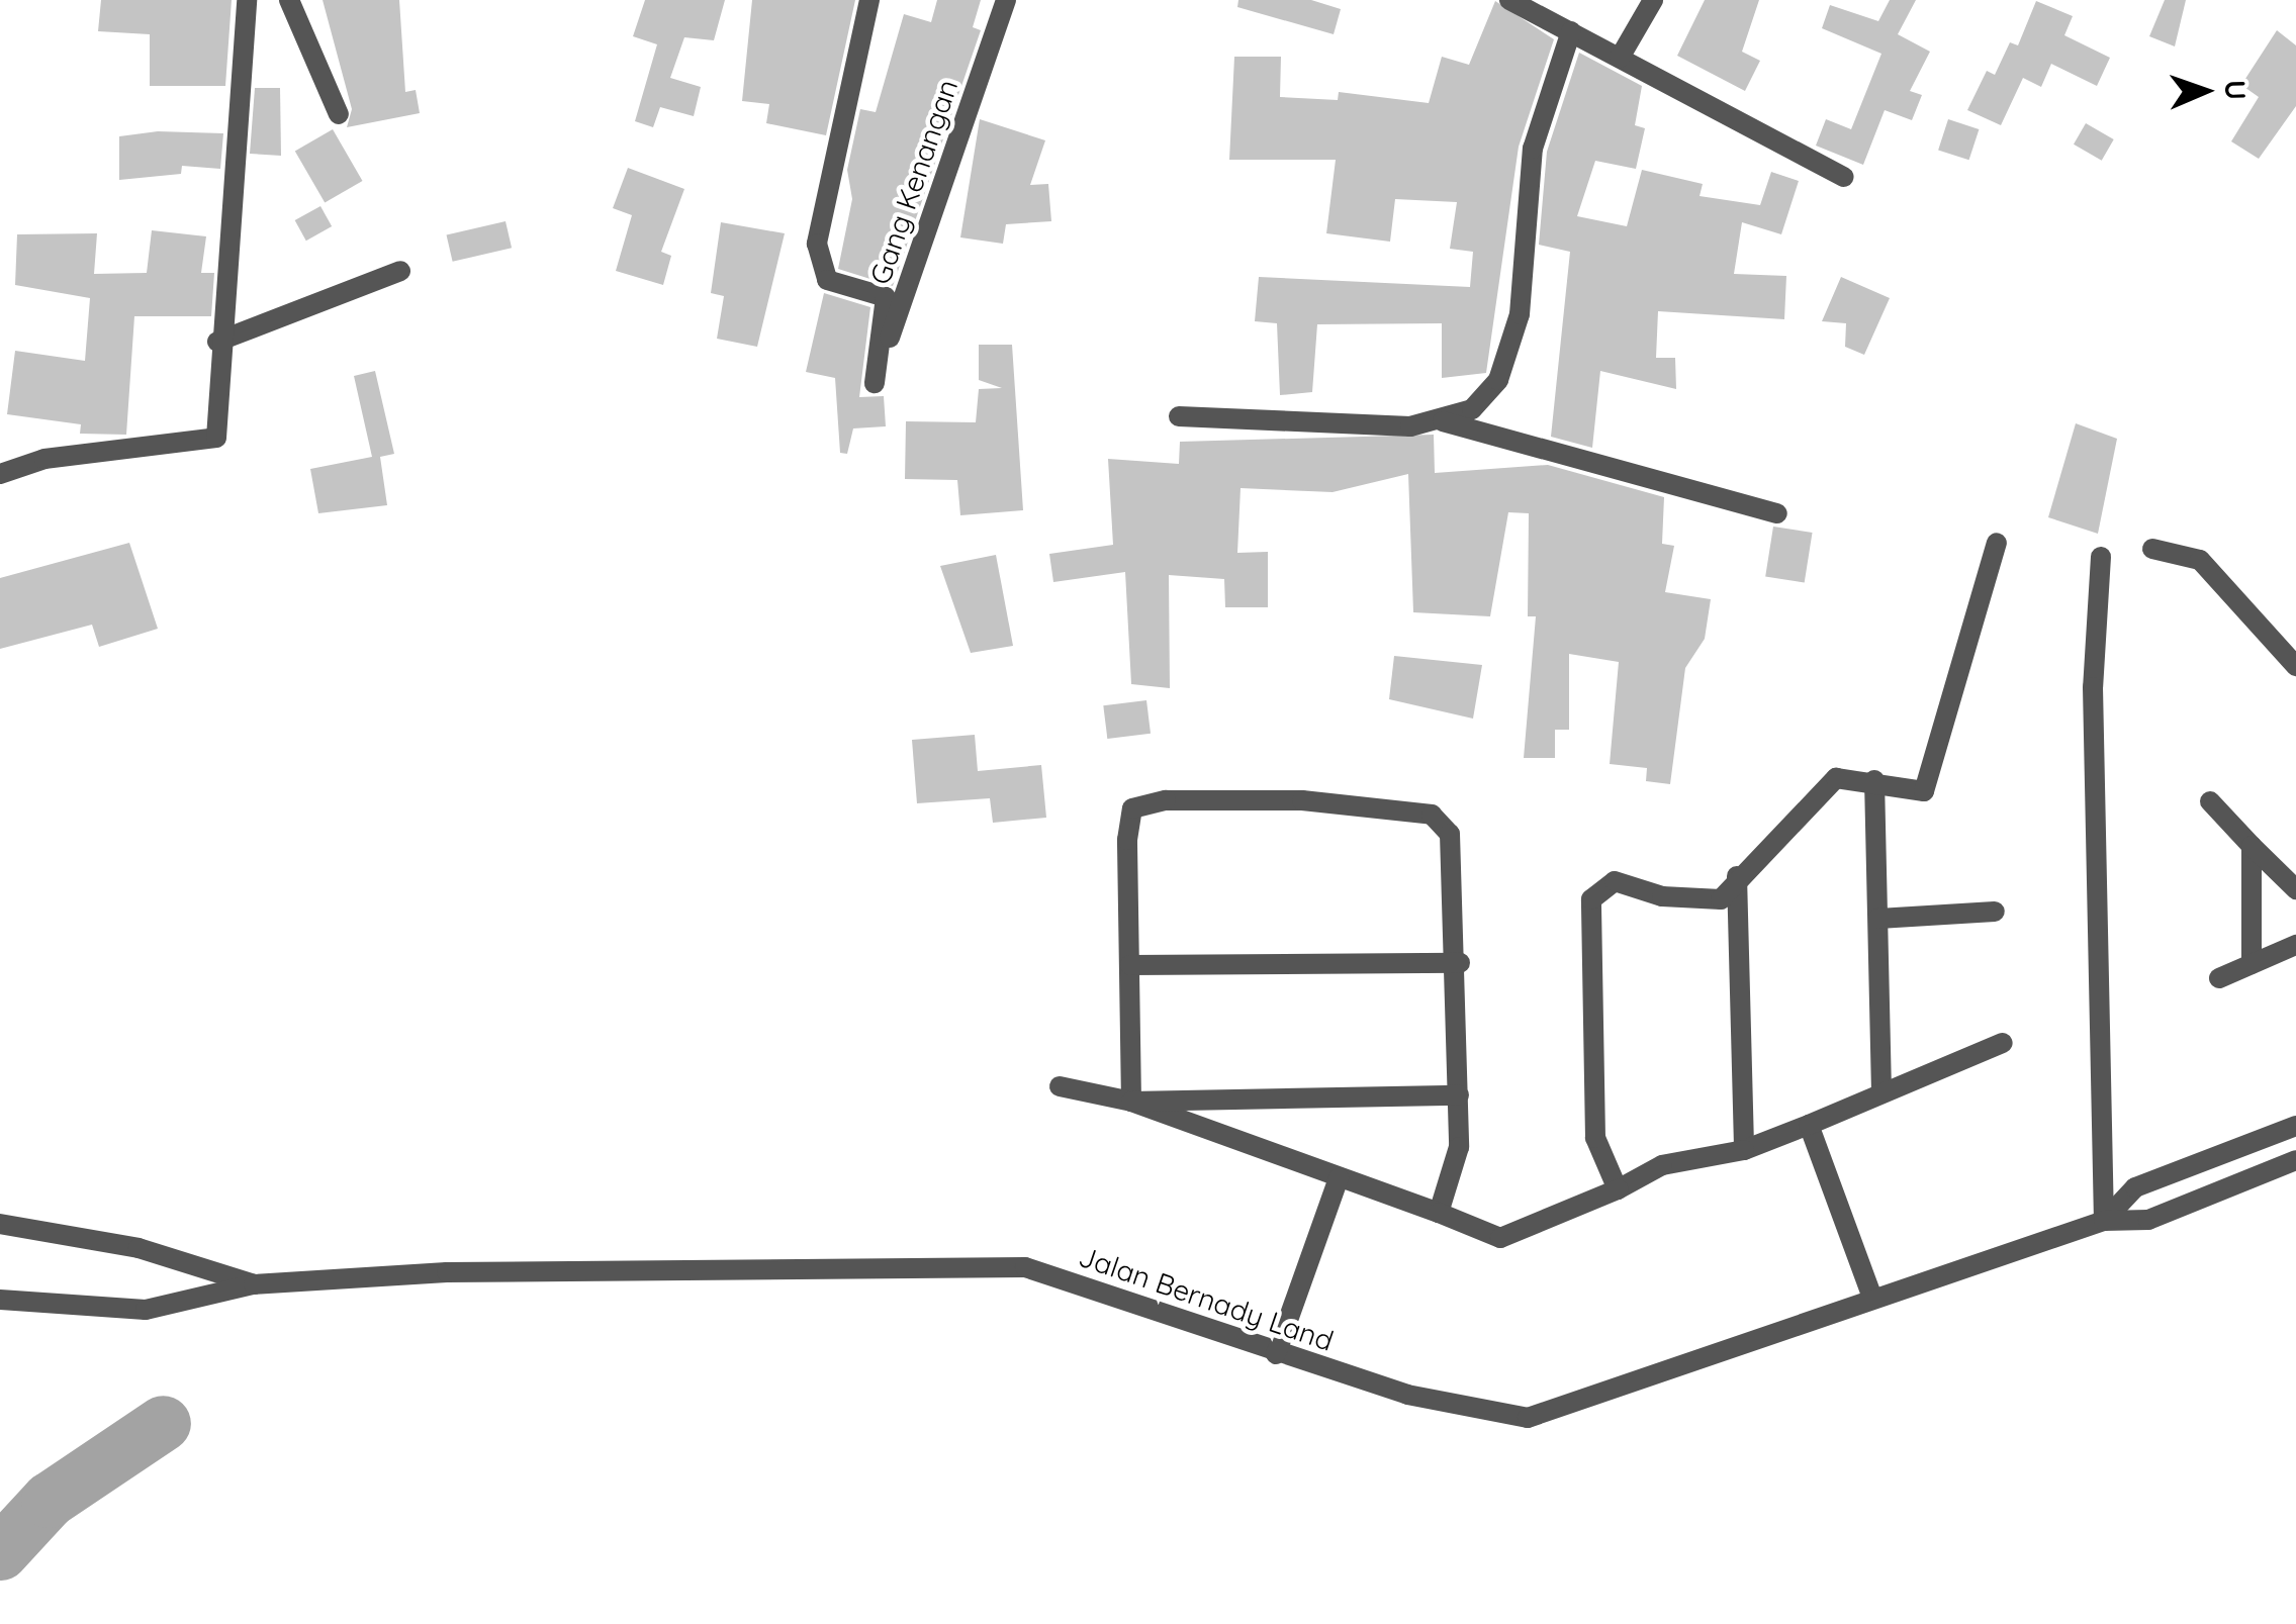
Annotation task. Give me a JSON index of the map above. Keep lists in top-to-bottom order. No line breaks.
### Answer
{"streets":{"street":["Gang Kenangan","Jalan Bernady Land"]},"north":"right"}
